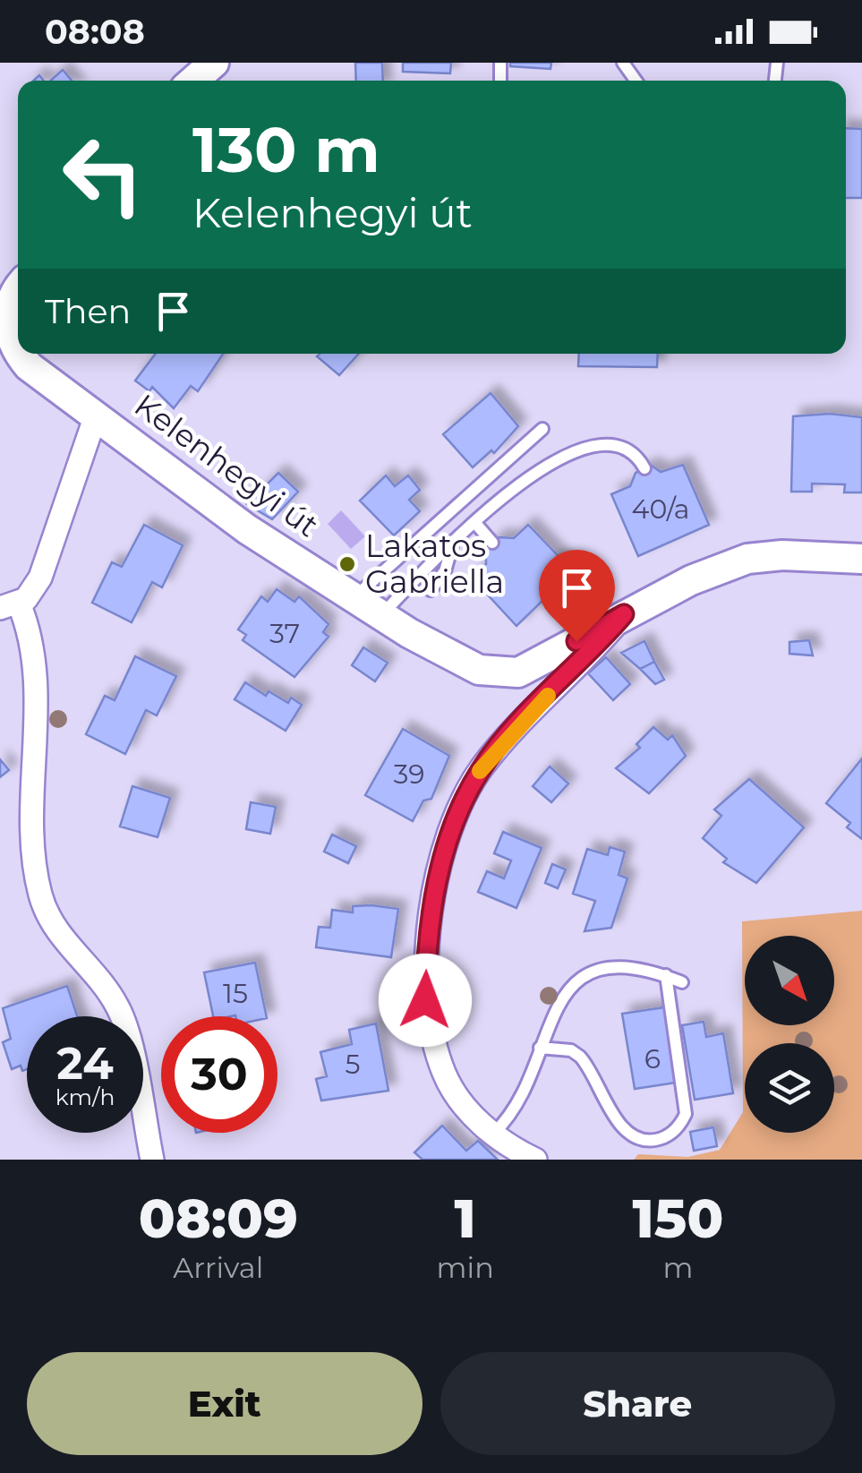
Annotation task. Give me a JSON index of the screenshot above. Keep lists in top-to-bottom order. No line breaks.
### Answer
{"streets":{"street":["Kelenhegyi út"]},"places":["Lakatos Gabriella"],"house_numbers":["40/a","37","39","15","6","5"],"north":"bottom right","page":{"status":"08:08","turn":["130 m","Kelenhegyi út"],"then":"Then","speed":"24 km/h","limit":"30","eta":["08:09","Arrival","1","min","150","m"],"buttons":["Exit","Share"]}}
